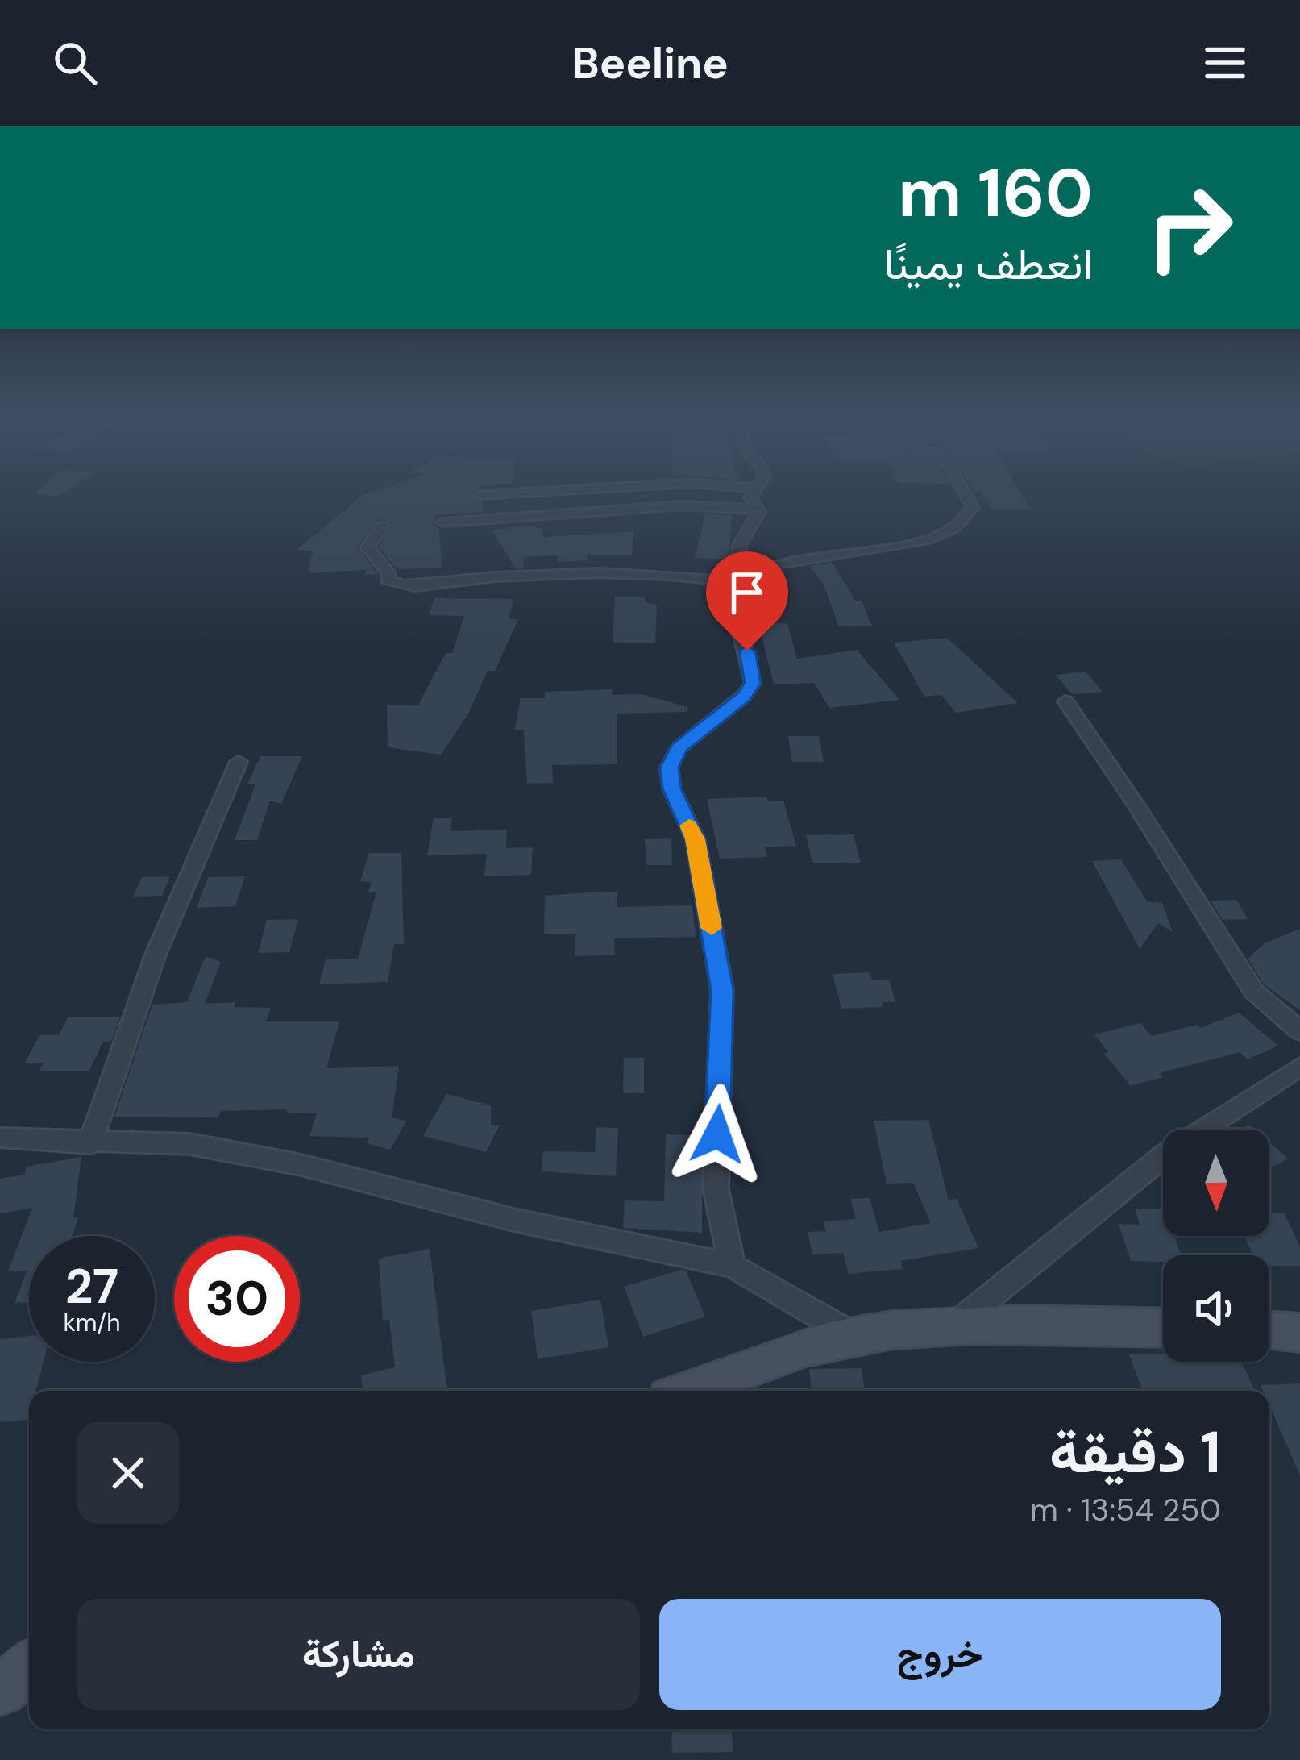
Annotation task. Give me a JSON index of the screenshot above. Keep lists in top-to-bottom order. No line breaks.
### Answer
{"north":"bottom","page":{"header":"Beeline","turn":["160 m","انعطف يمينًا"],"speed":"27 km/h","limit":"30","heading":["1 دقيقة","250 m · 13:54"],"buttons":["خروج","مشاركة"]}}
